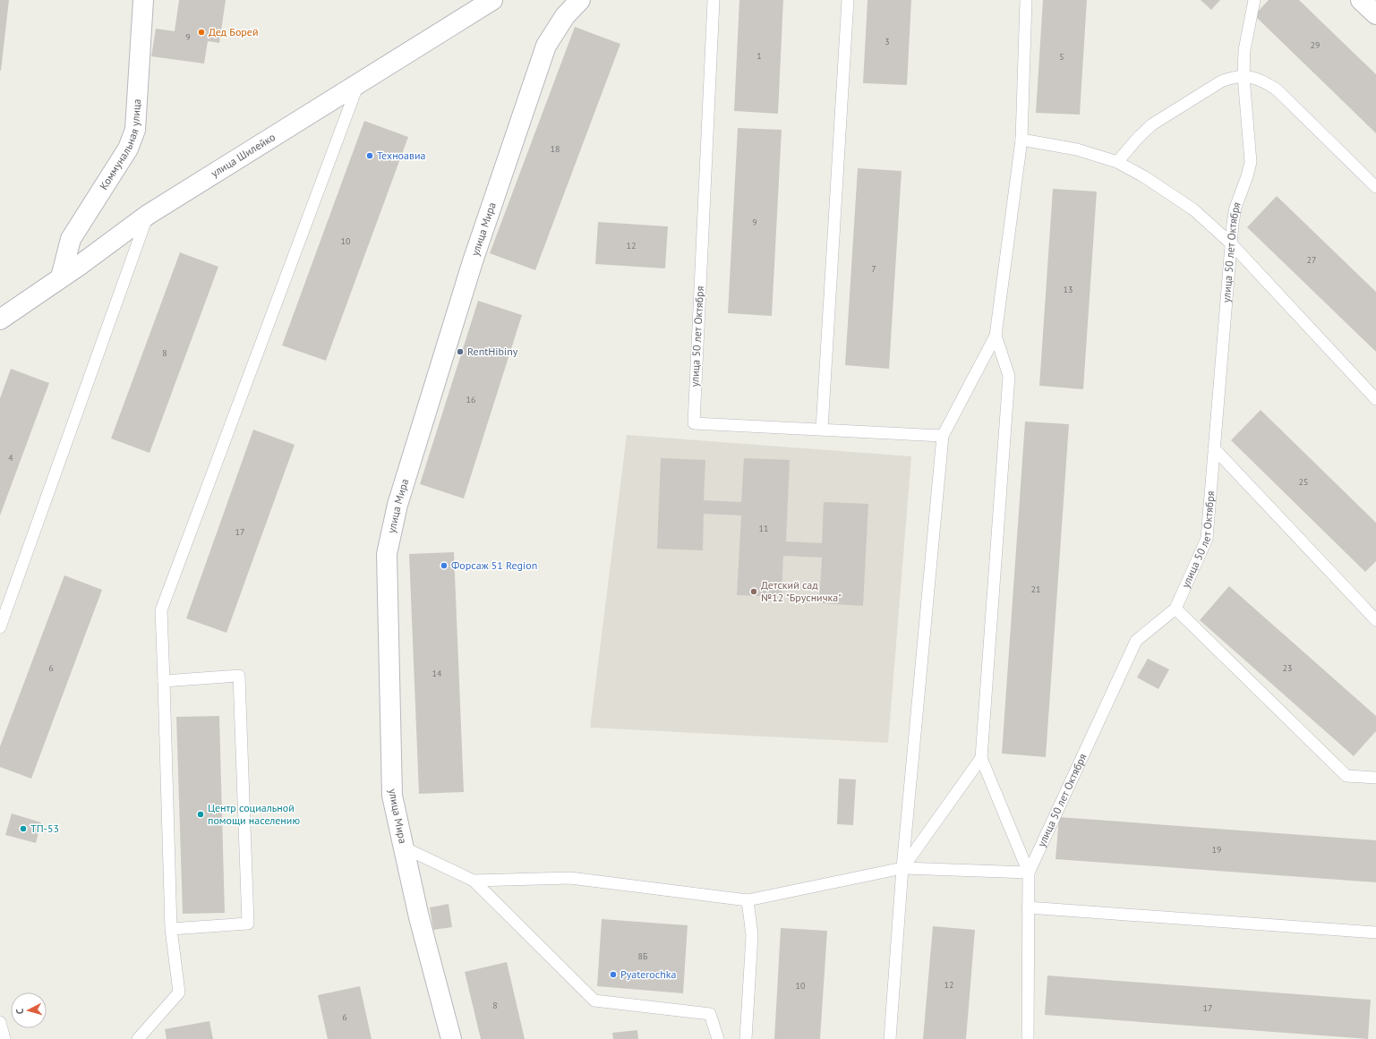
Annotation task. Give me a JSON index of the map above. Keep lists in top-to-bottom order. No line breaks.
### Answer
{"streets":{"street":["Коммунальная улица","улица Шилейко","улица Мира"],"lane":["улица 50 лет Октября"]},"crossings":[["Коммунальная улица","улица Шилейко"]],"places":["Дед Борей","Техноавиа","RentHibiny","Форсаж 51 Region","Детский сад №12 \"Брусничка\"","Центр социальной помощи населению","ТП-53","Pyaterochka"],"house_numbers":["9","3","29","1","5","18","9","10","12","27","7","13","8","16","4","25","11","17","21","6","23","14","19","8Б","12","10","8","17","6"],"north":"left"}
